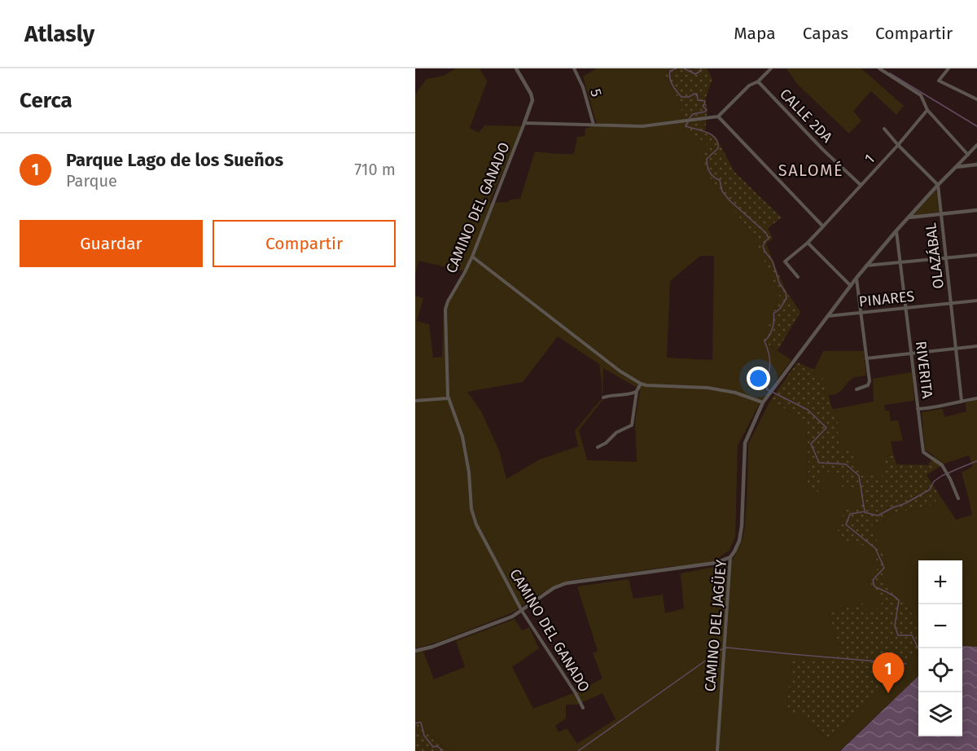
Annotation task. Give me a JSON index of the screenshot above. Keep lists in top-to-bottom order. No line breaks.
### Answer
{"streets":{"street":["5","CALLE 2DA","1","CAMINO DEL GANADO","OLAZÁBAL","PINARES","RIVERITA","CAMINO DEL JAGÜEY"]},"crossings":[["CALLE 2DA","1"],["OLAZÁBAL","PINARES"],["OLAZÁBAL","CAMINO DEL JAGÜEY"],["PINARES","RIVERITA"],["PINARES","CAMINO DEL JAGÜEY"],["RIVERITA","CAMINO DEL JAGÜEY"]],"districts":["SALOMÉ"],"page":{"header":"Atlasly","nav":["Mapa","Capas","Compartir"],"heading":"Cerca","list":[{"mark":"1","name":"Parque Lago de los Sueños","note":"Parque","value":"710 m"}],"buttons":["Guardar","Compartir"],"map_buttons":["+","−"],"pins":"1"}}
